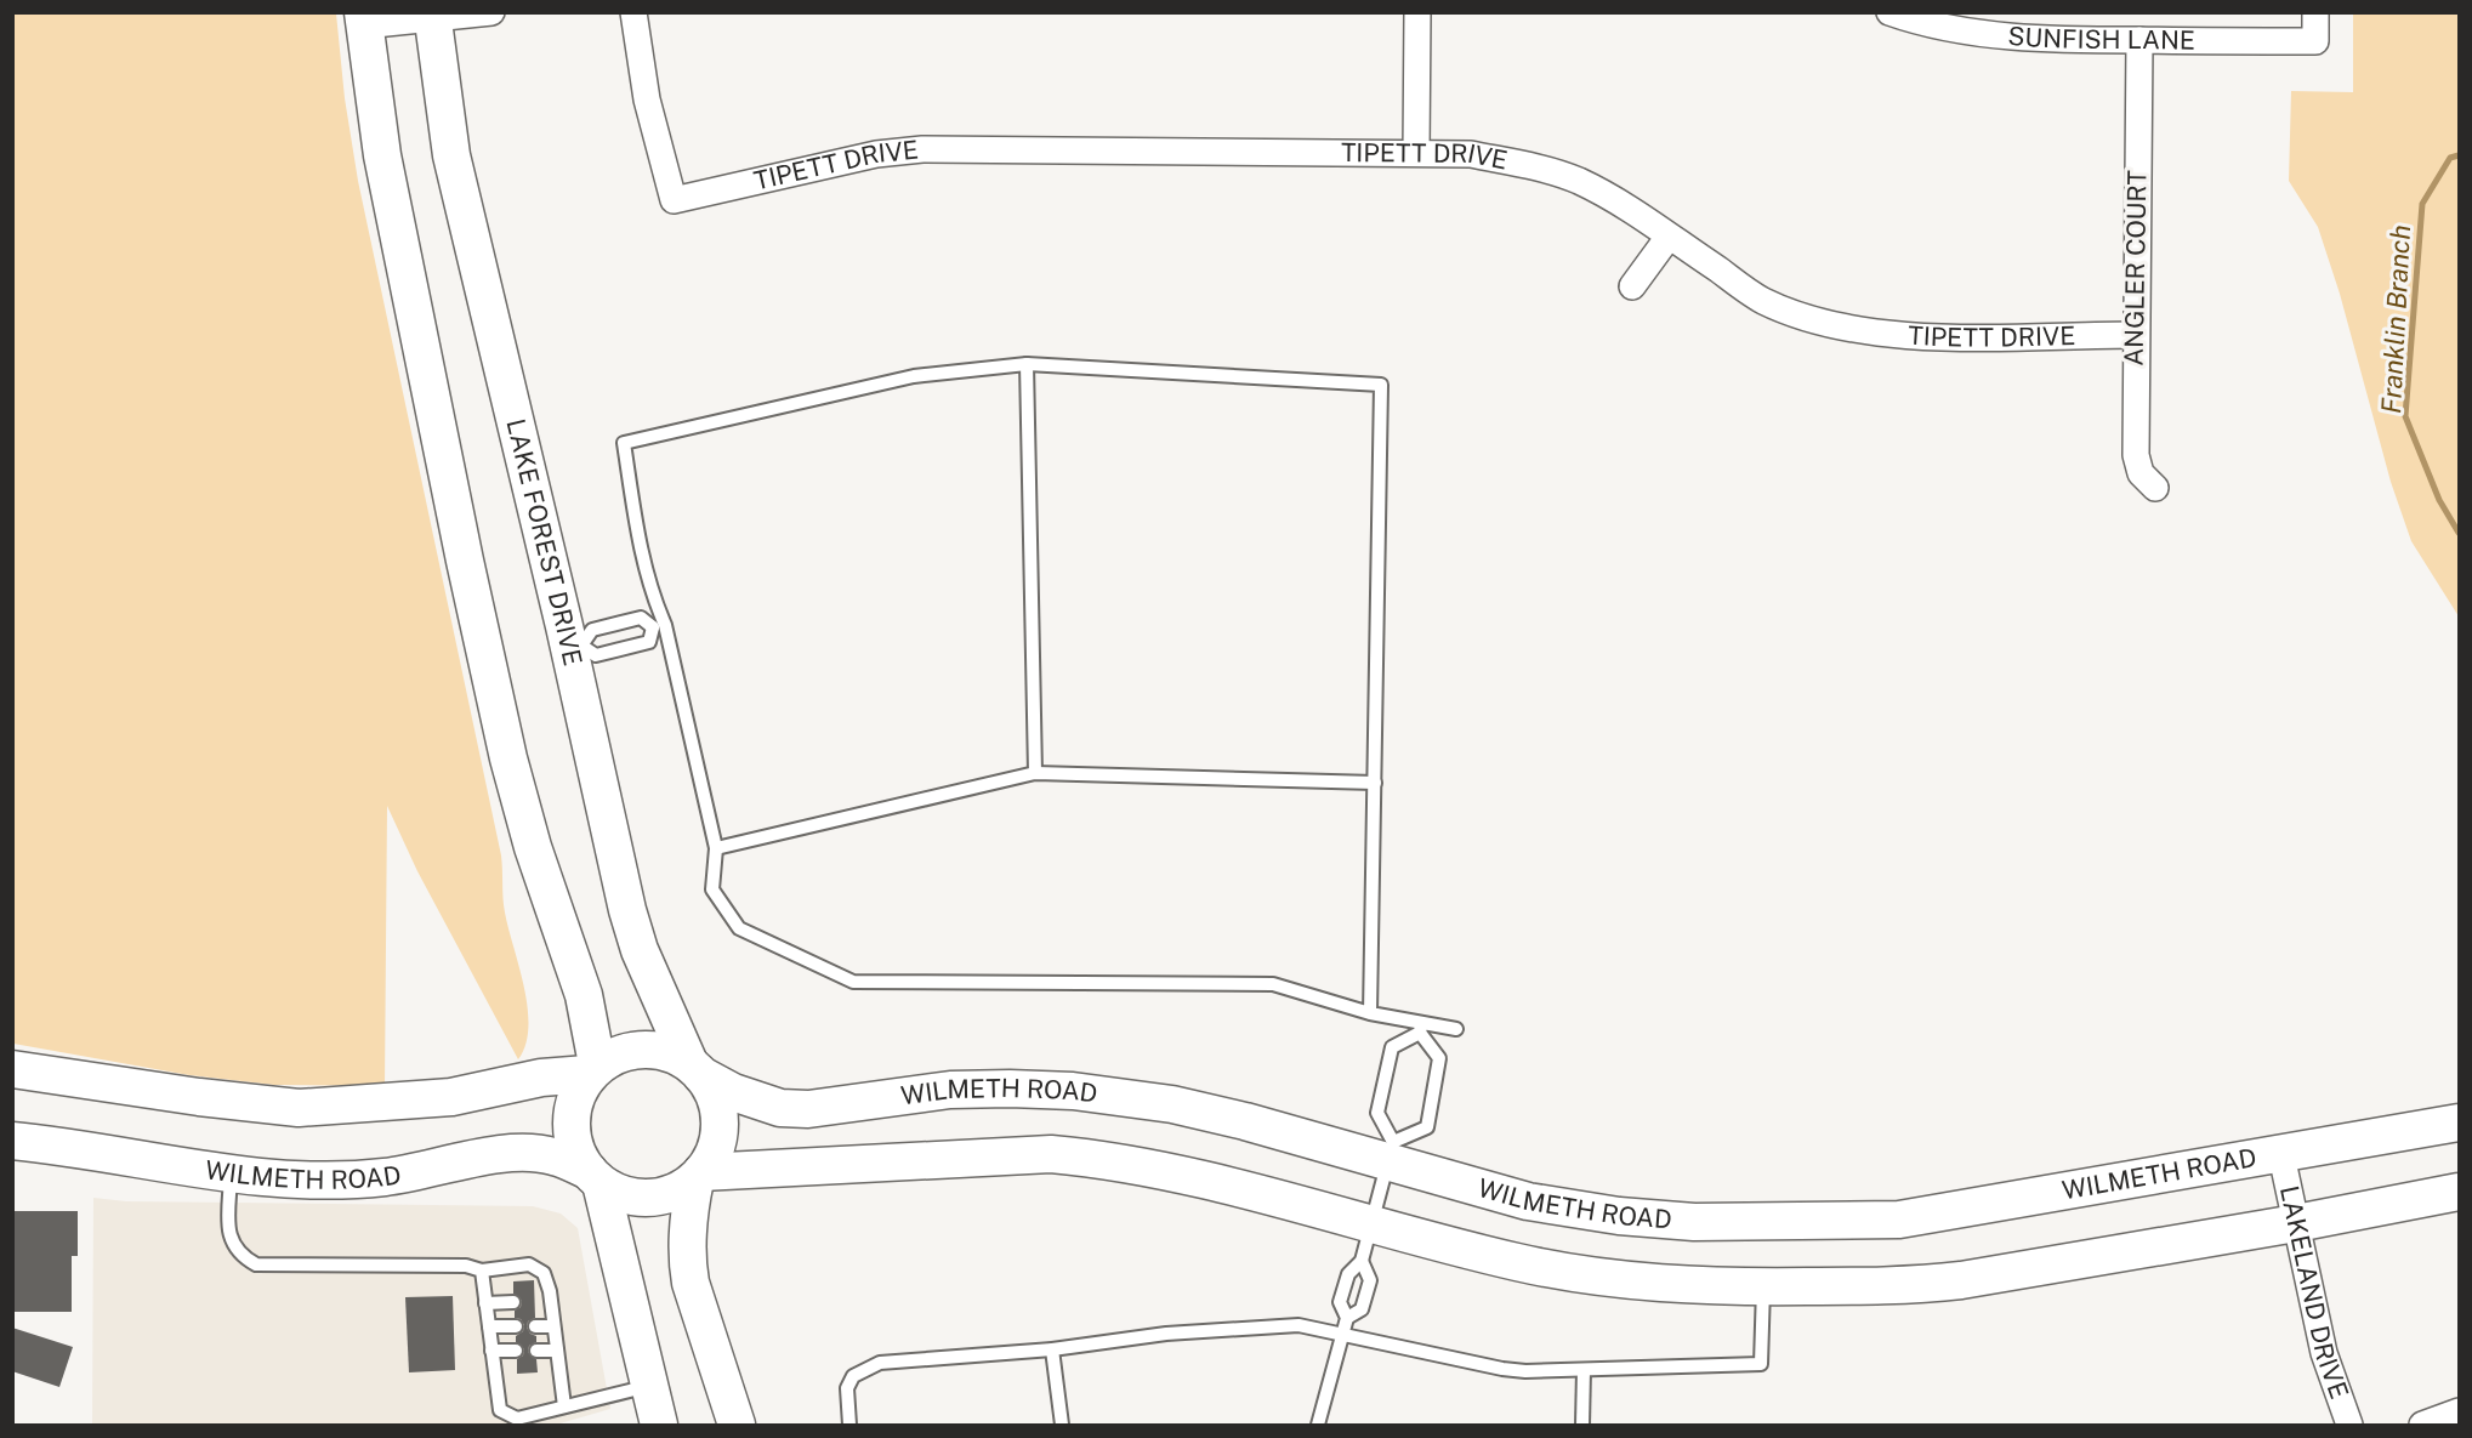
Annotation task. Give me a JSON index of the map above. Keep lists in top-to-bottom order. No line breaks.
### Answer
{"streets":{"street":["SUNFISH LANE","TIPETT DRIVE","ANGLER COURT","LAKE FOREST DRIVE","WILMETH ROAD","LAKELAND DRIVE"]},"crossings":[["SUNFISH LANE","ANGLER COURT"],["TIPETT DRIVE","ANGLER COURT"],["LAKE FOREST DRIVE","WILMETH ROAD"],["WILMETH ROAD","LAKELAND DRIVE"]],"water":["Franklin Branch"]}
